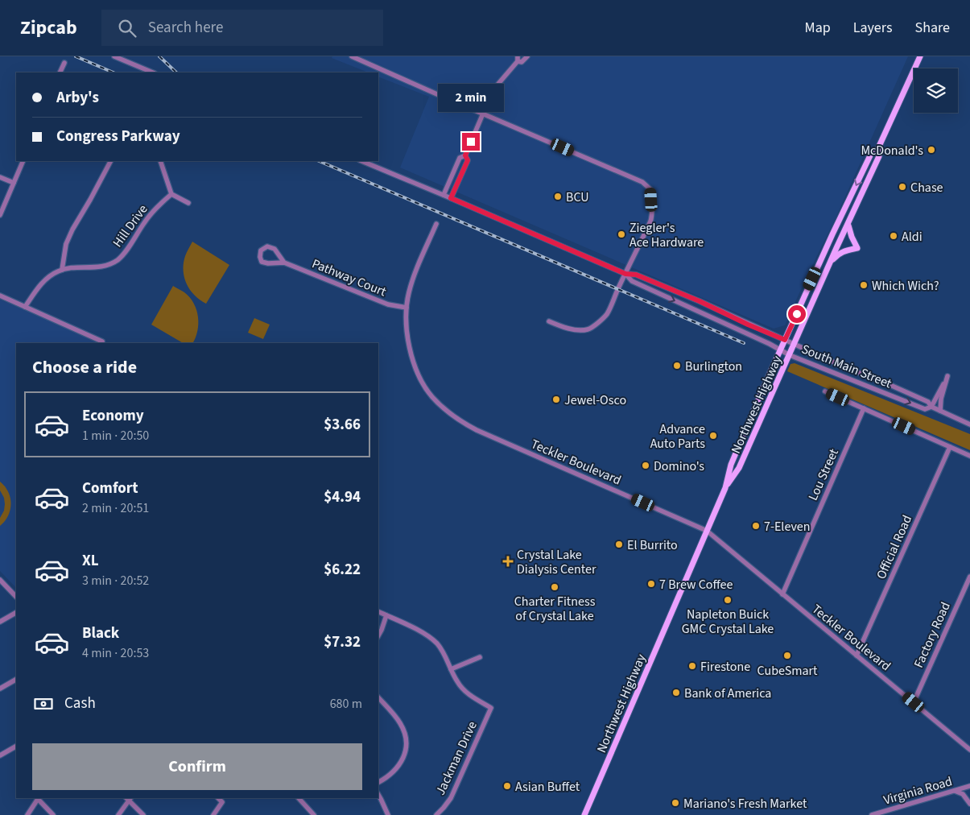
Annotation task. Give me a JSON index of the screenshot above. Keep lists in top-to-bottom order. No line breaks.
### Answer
{"streets":{"main road":["Northwest Highway"],"street":["Hill Drive","Pathway Court","South Main Street","Teckler Boulevard","Lou Street","Official Road","Factory Road","Jackman Drive","Virginia Road"]},"crossings":[["Pathway Court","Teckler Boulevard"],["South Main Street","Northwest Highway"],["Northwest Highway","Teckler Boulevard"],["Teckler Boulevard","Lou Street"],["Teckler Boulevard","Official Road"],["Teckler Boulevard","Factory Road"]],"places":{"other":["McDonald's","Chase","BCU","Ziegler's Ace Hardware","Aldi","Which Wich?","Burlington","Jewel-Osco","Advance Auto Parts","Domino's","7-Eleven","El Burrito","7 Brew Coffee","Charter Fitness of Crystal Lake","Napleton Buick GMC Crystal Lake","CubeSmart","Firestone","Bank of America","Asian Buffet","Mariano's Fresh Market"],"health":["Crystal Lake Dialysis Center"]},"page":{"header":"Zipcab","search":"Search here","nav":["Map","Layers","Share"],"banner":["Arby's","Congress Parkway"],"bubble":"2 min","heading":"Choose a ride","list":[{"name":"Economy","note":"1 min · 20:50","value":"$3.66"},{"name":"Comfort","note":"2 min · 20:51","value":"$4.94"},{"name":"XL","note":"3 min · 20:52","value":"$6.22"},{"name":"Black","note":"4 min · 20:53","value":"$7.32"}],"pay":["Cash","680 m"],"buttons":"Confirm"}}
